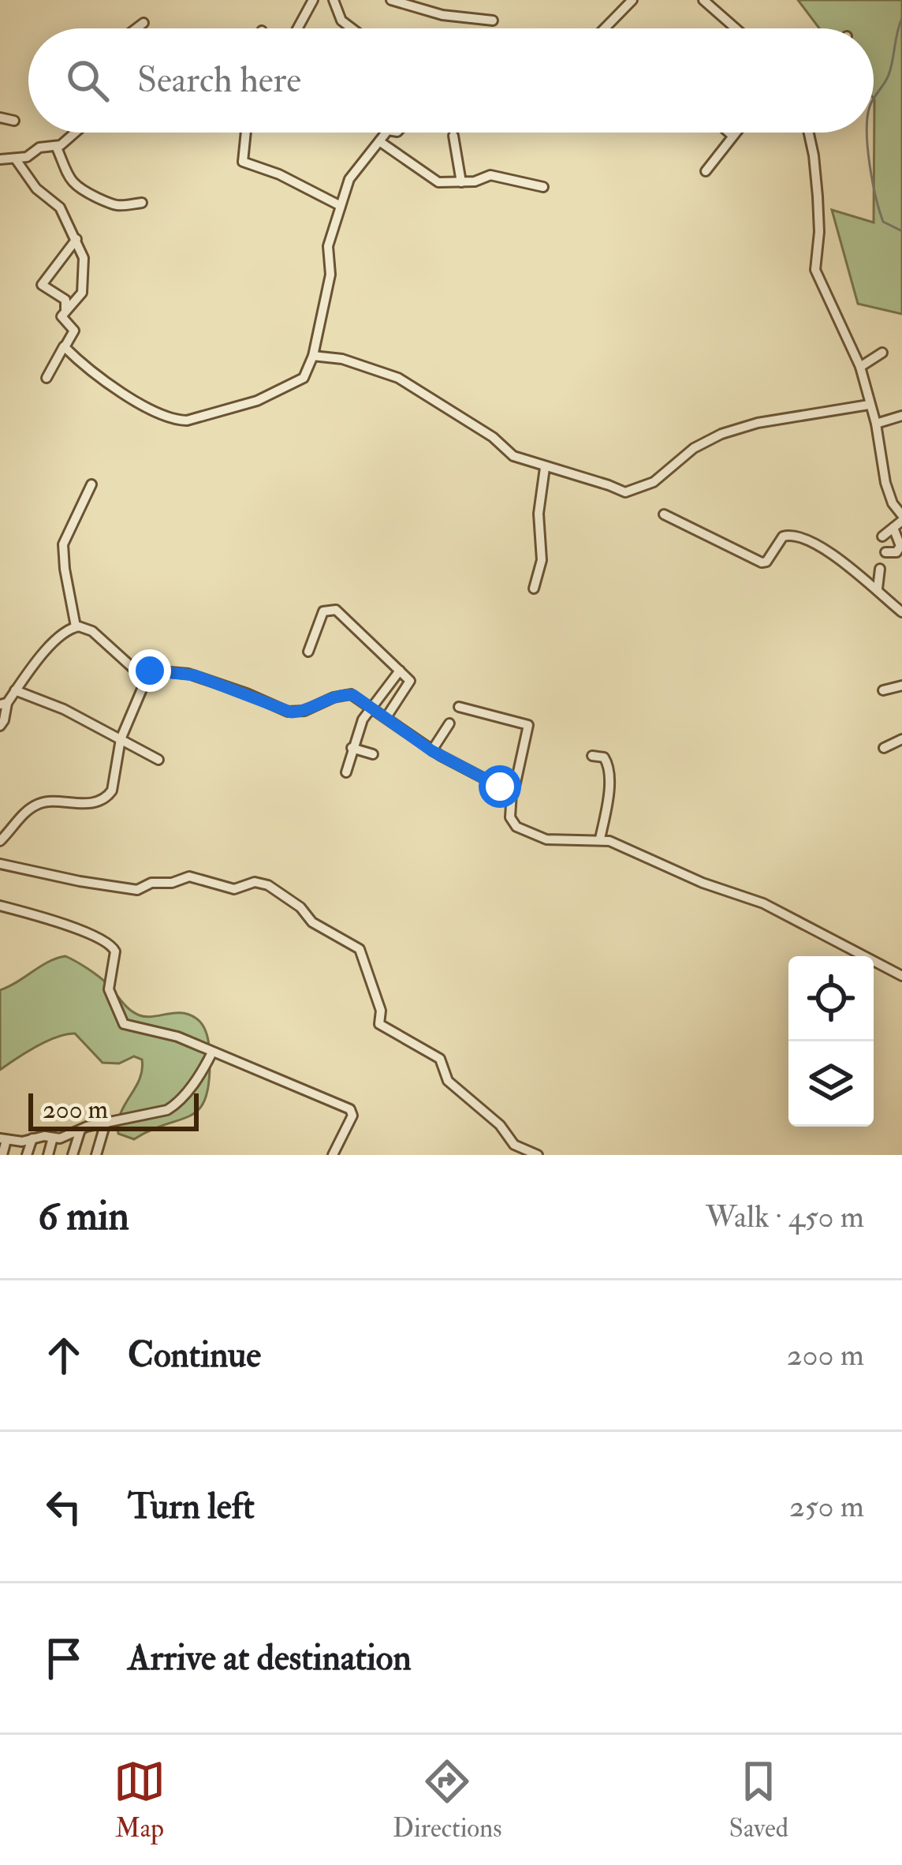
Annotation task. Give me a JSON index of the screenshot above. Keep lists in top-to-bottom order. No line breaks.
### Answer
{"scale_bar":"200 m","page":{"search":"Search here","scale":"200 m","heading":["6 min","Walk · 450 m"],"list":[["Continue","200 m"],["Turn left","250 m"],"Arrive at destination"],"nav":["Map","Directions","Saved"]}}
